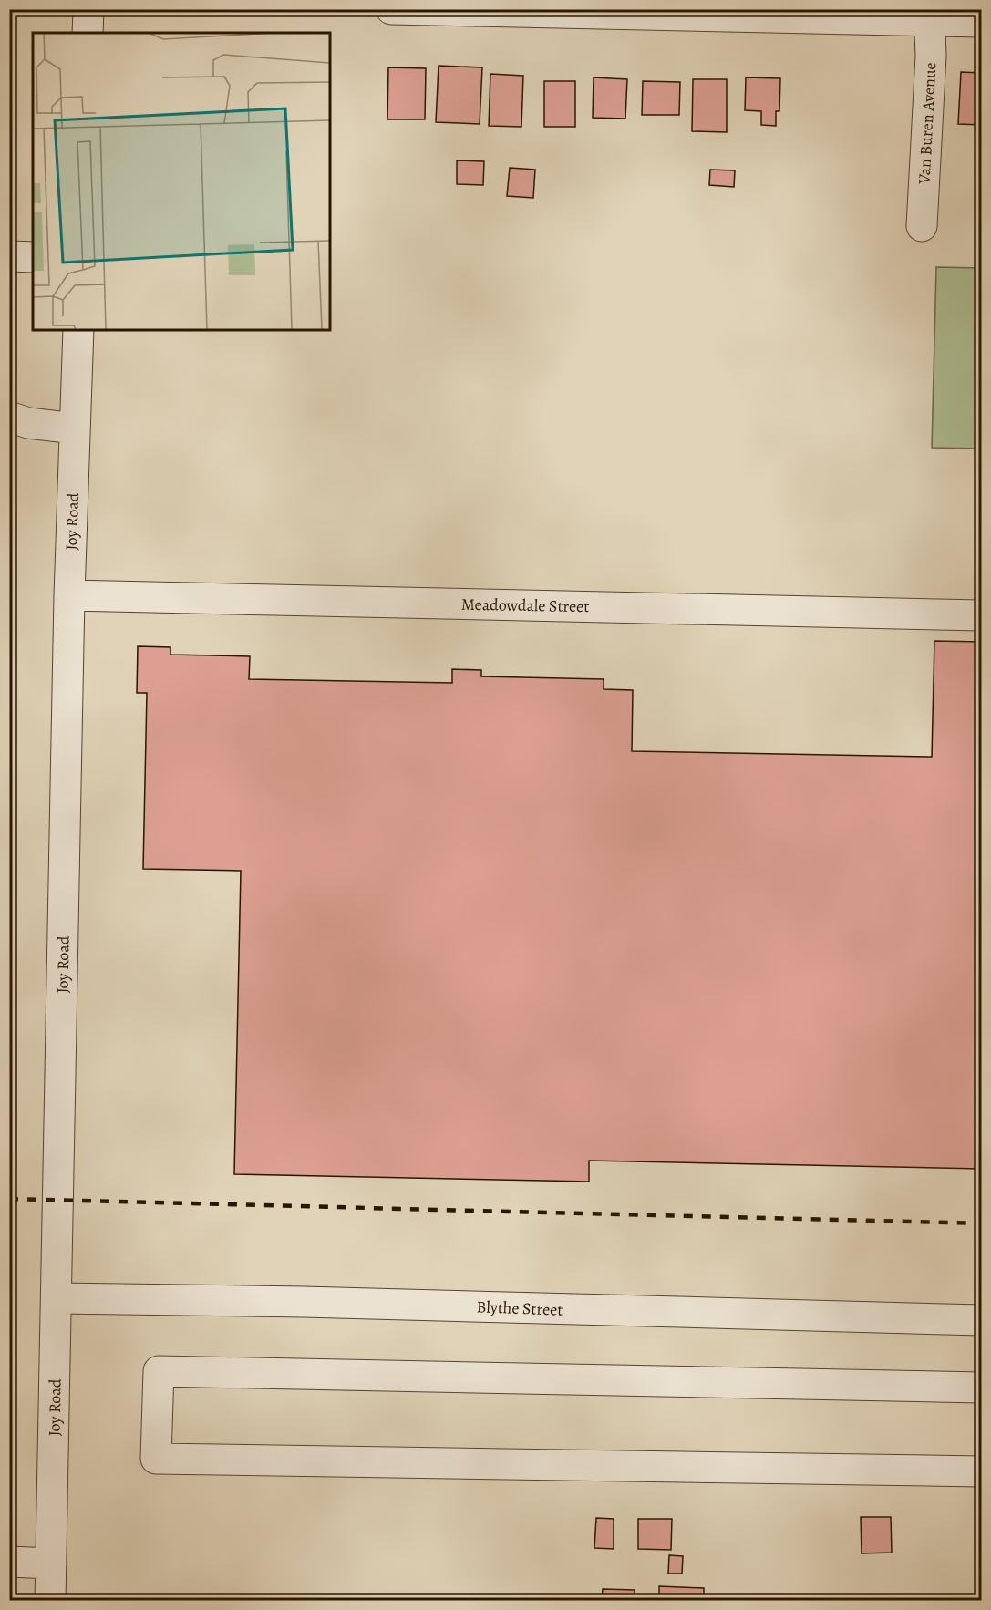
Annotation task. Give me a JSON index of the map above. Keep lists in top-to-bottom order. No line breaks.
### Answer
{"streets":{"street":["Van Buren Avenue","Joy Road","Meadowdale Street","Blythe Street"]},"crossings":[["Joy Road","Meadowdale Street"],["Joy Road","Blythe Street"]]}
